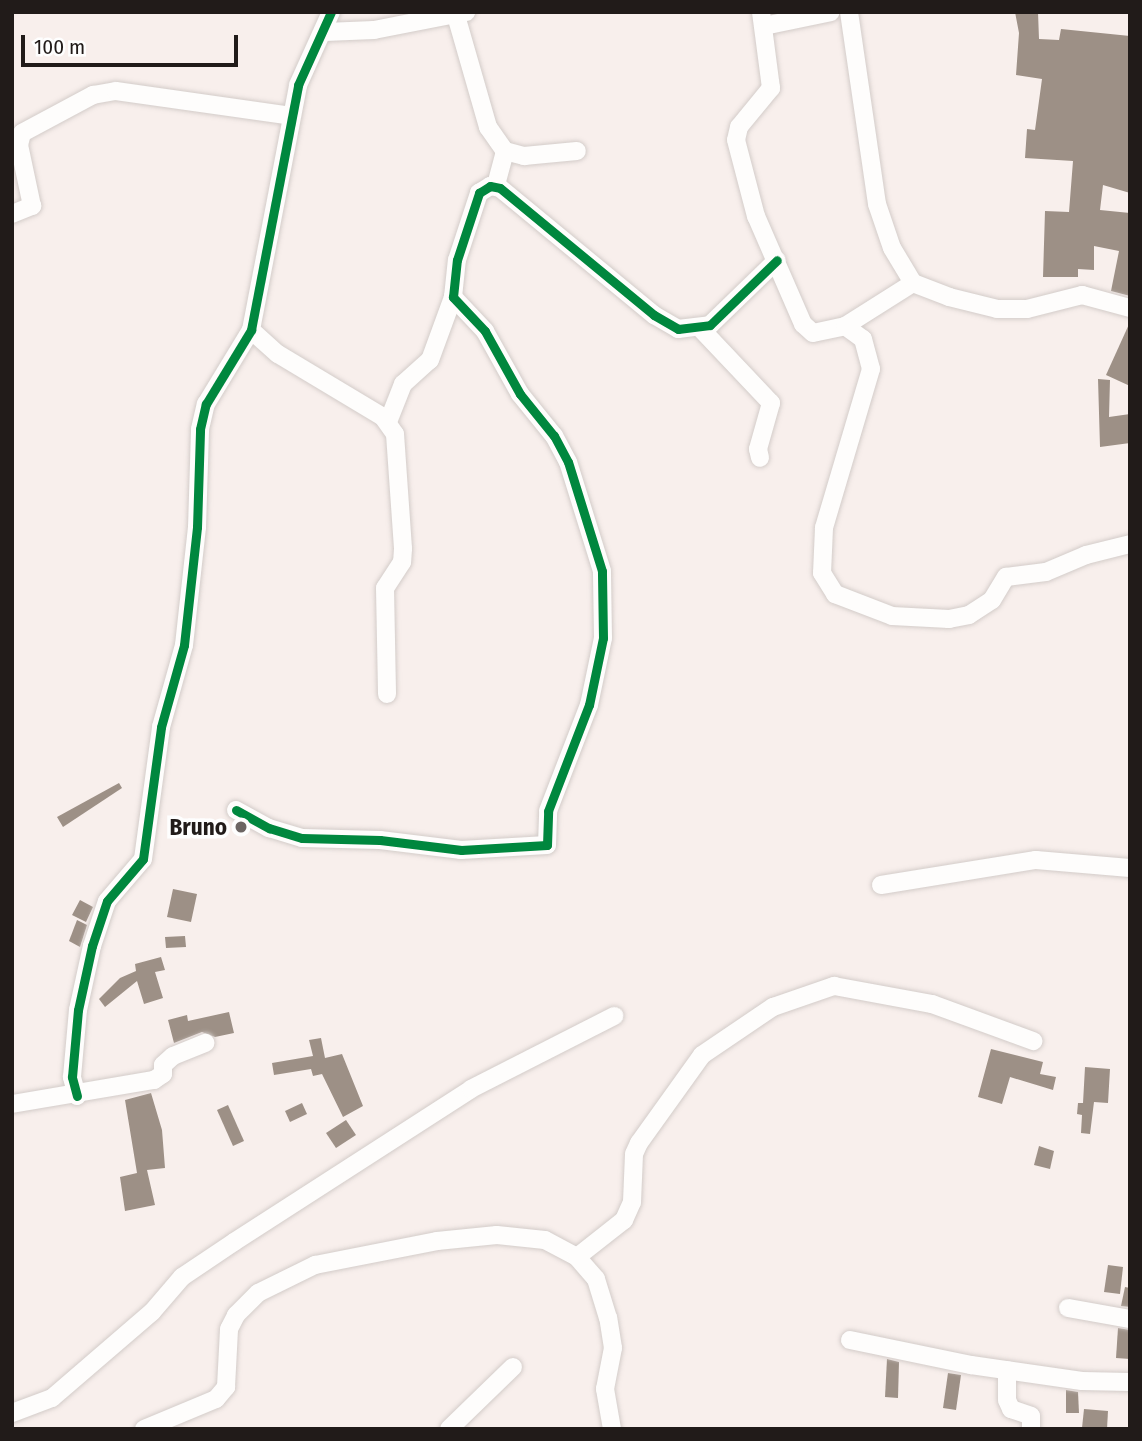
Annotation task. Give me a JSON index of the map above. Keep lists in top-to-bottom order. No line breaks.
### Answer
{"places":["Bruno"],"scale_bar":"100 m"}
